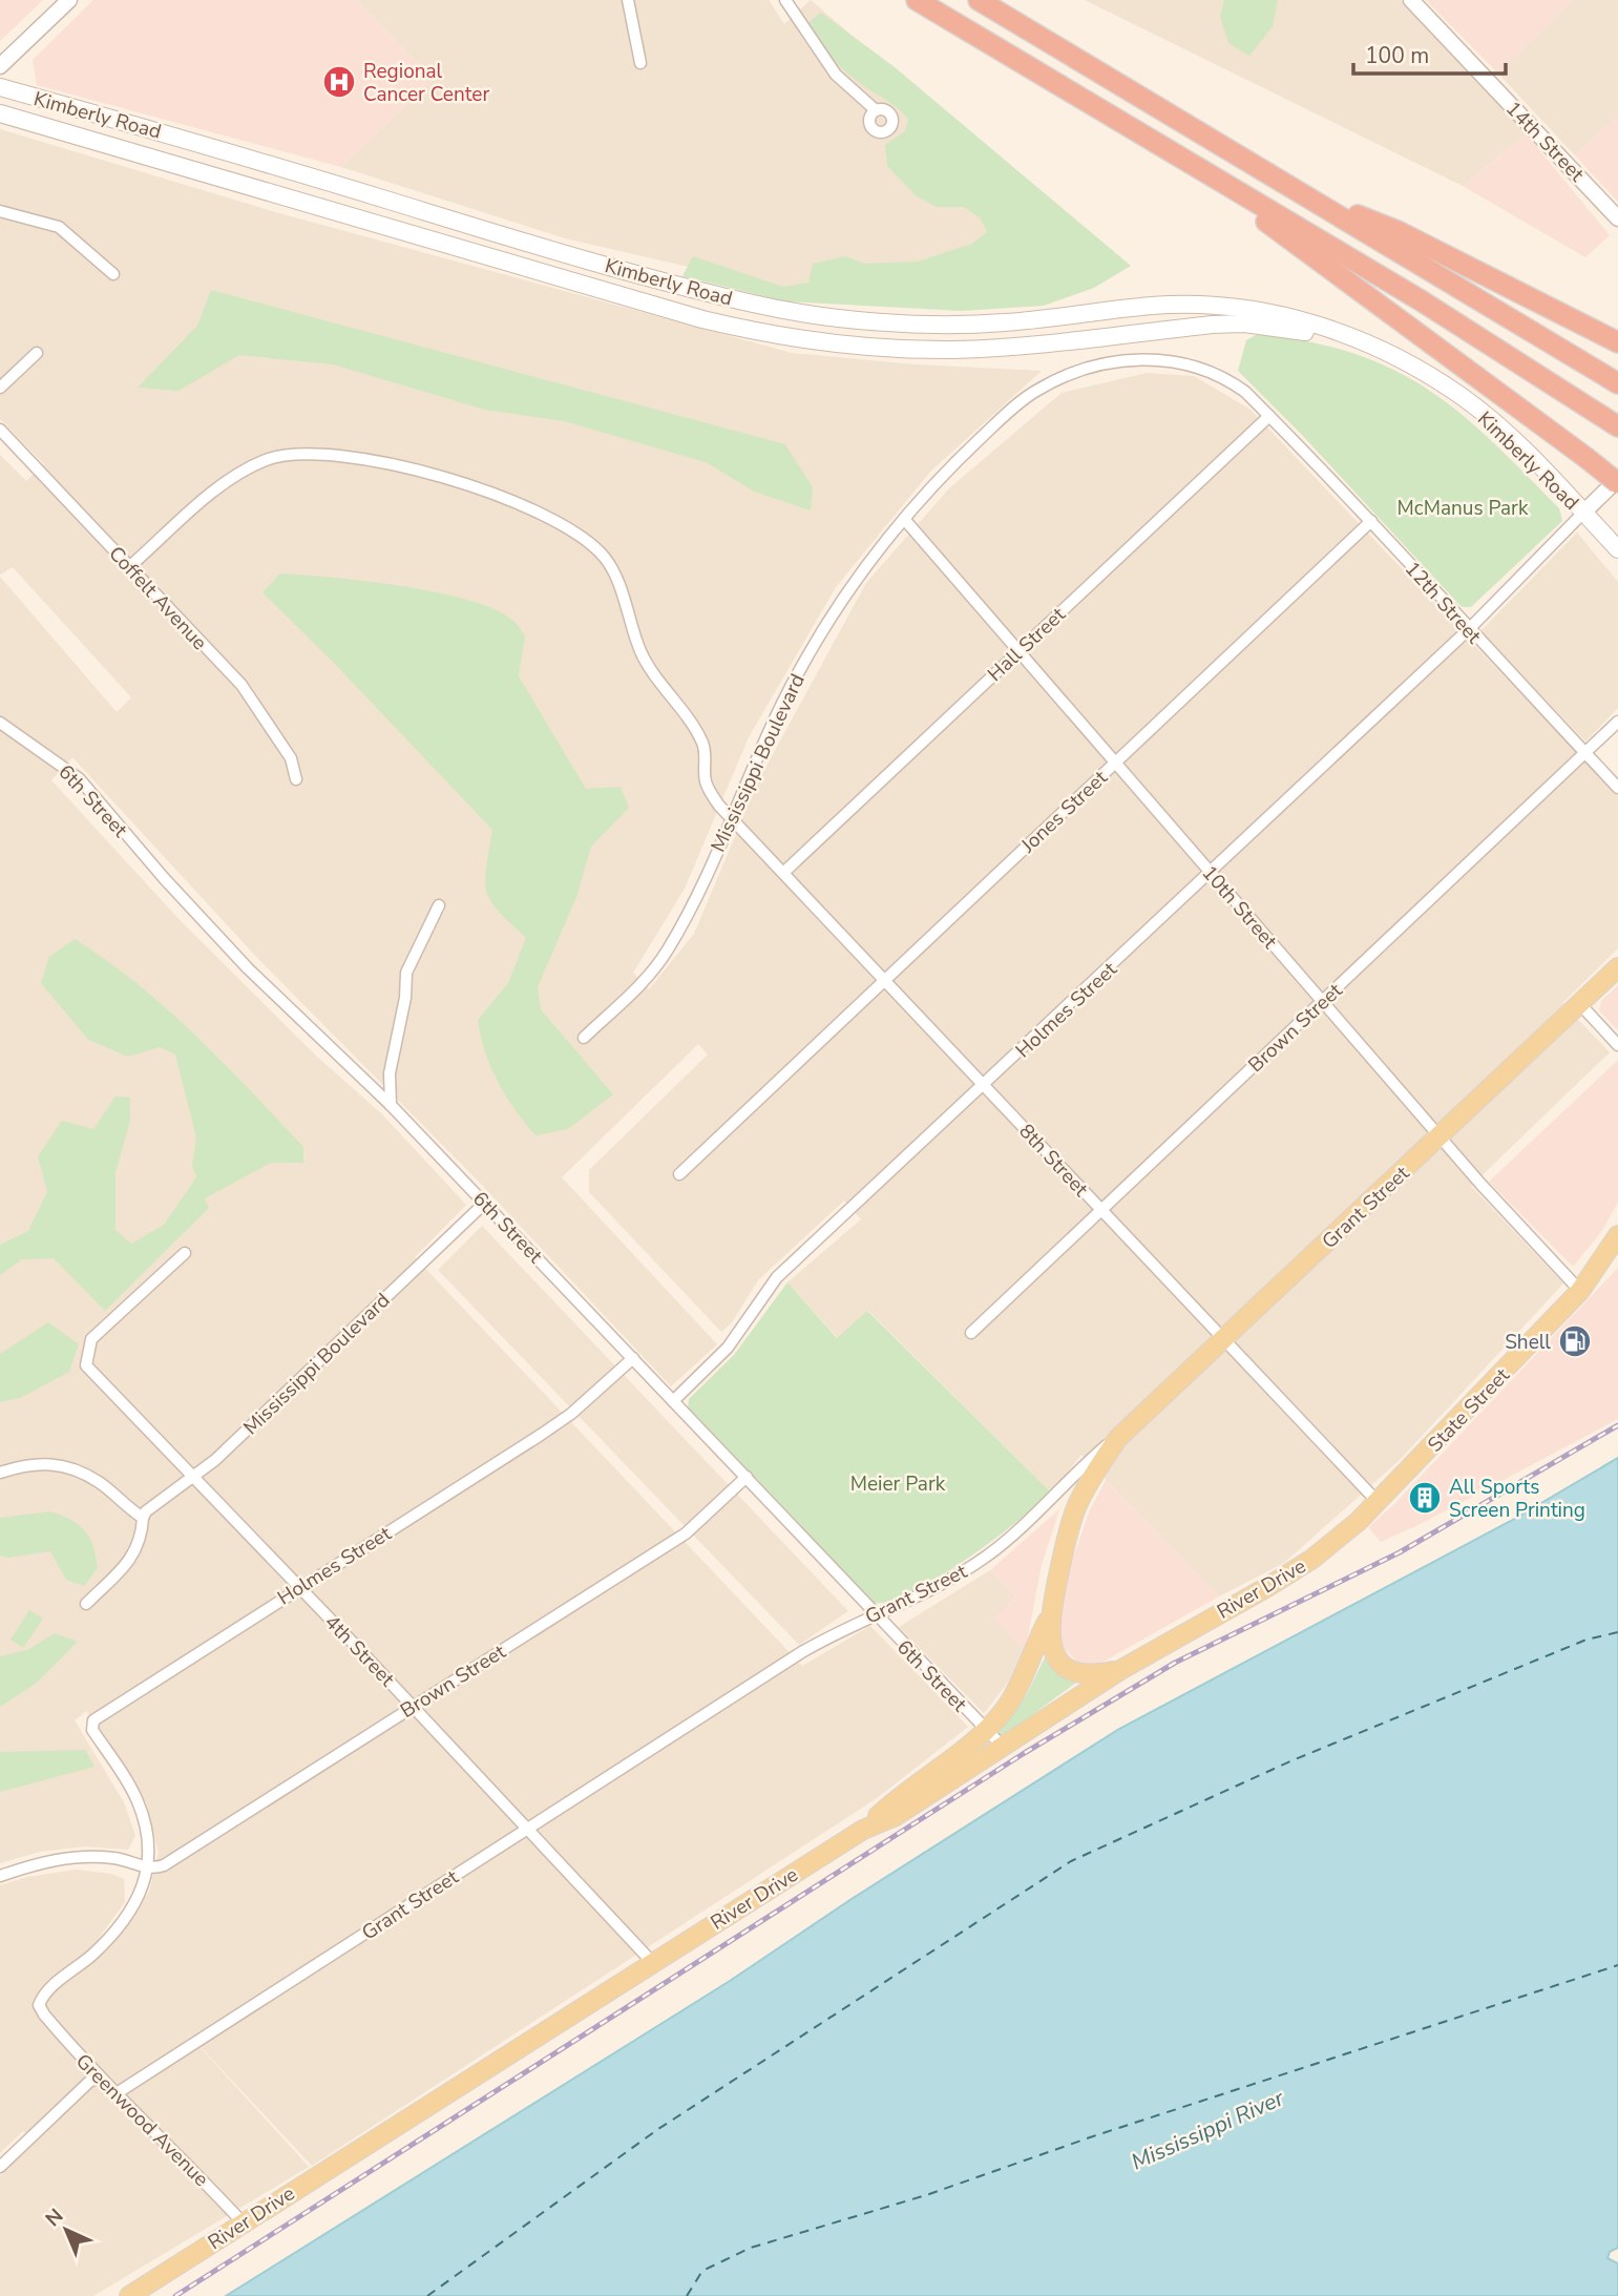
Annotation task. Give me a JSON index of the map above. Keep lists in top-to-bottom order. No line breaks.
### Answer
{"streets":{"main road":["Kimberly Road","Grant Street","State Street","River Drive"],"street":["14th Street","Coffelt Avenue","12th Street","Hall Street","Mississippi Boulevard","6th Street","Jones Street","10th Street","Holmes Street","Brown Street","8th Street","4th Street","Greenwood Avenue"]},"crossings":[["Coffelt Avenue","8th Street"],["12th Street","Hall Street"],["12th Street","Mississippi Boulevard"],["12th Street","Jones Street"],["12th Street","Holmes Street"],["12th Street","Brown Street"],["Hall Street","Mississippi Boulevard"],["Hall Street","10th Street"],["Hall Street","8th Street"],["Mississippi Boulevard","6th Street"],["Mississippi Boulevard","10th Street"],["Mississippi Boulevard","8th Street"],["Mississippi Boulevard","4th Street"],["6th Street","Holmes Street"],["6th Street","Brown Street"],["6th Street","Grant Street"],["6th Street","River Drive"],["Jones Street","10th Street"],["Jones Street","8th Street"],["10th Street","Holmes Street"],["10th Street","Brown Street"],["10th Street","Grant Street"],["10th Street","State Street"],["Holmes Street","Brown Street"],["Holmes Street","8th Street"],["Holmes Street","4th Street"],["Holmes Street","Greenwood Avenue"],["Brown Street","8th Street"],["Brown Street","4th Street"],["Brown Street","Greenwood Avenue"],["8th Street","Grant Street"],["8th Street","State Street"],["8th Street","River Drive"],["Grant Street","4th Street"],["Grant Street","Greenwood Avenue"],["State Street","River Drive"],["River Drive","4th Street"],["River Drive","Greenwood Avenue"]],"water":["Mississippi River"],"parks":["McManus Park","Meier Park"],"places":{"hospital":["Regional Cancer Center"],"fuel station":["Shell"],"building":["All Sports Screen Printing"]},"scale_bar":"100 m","north":"top left"}
